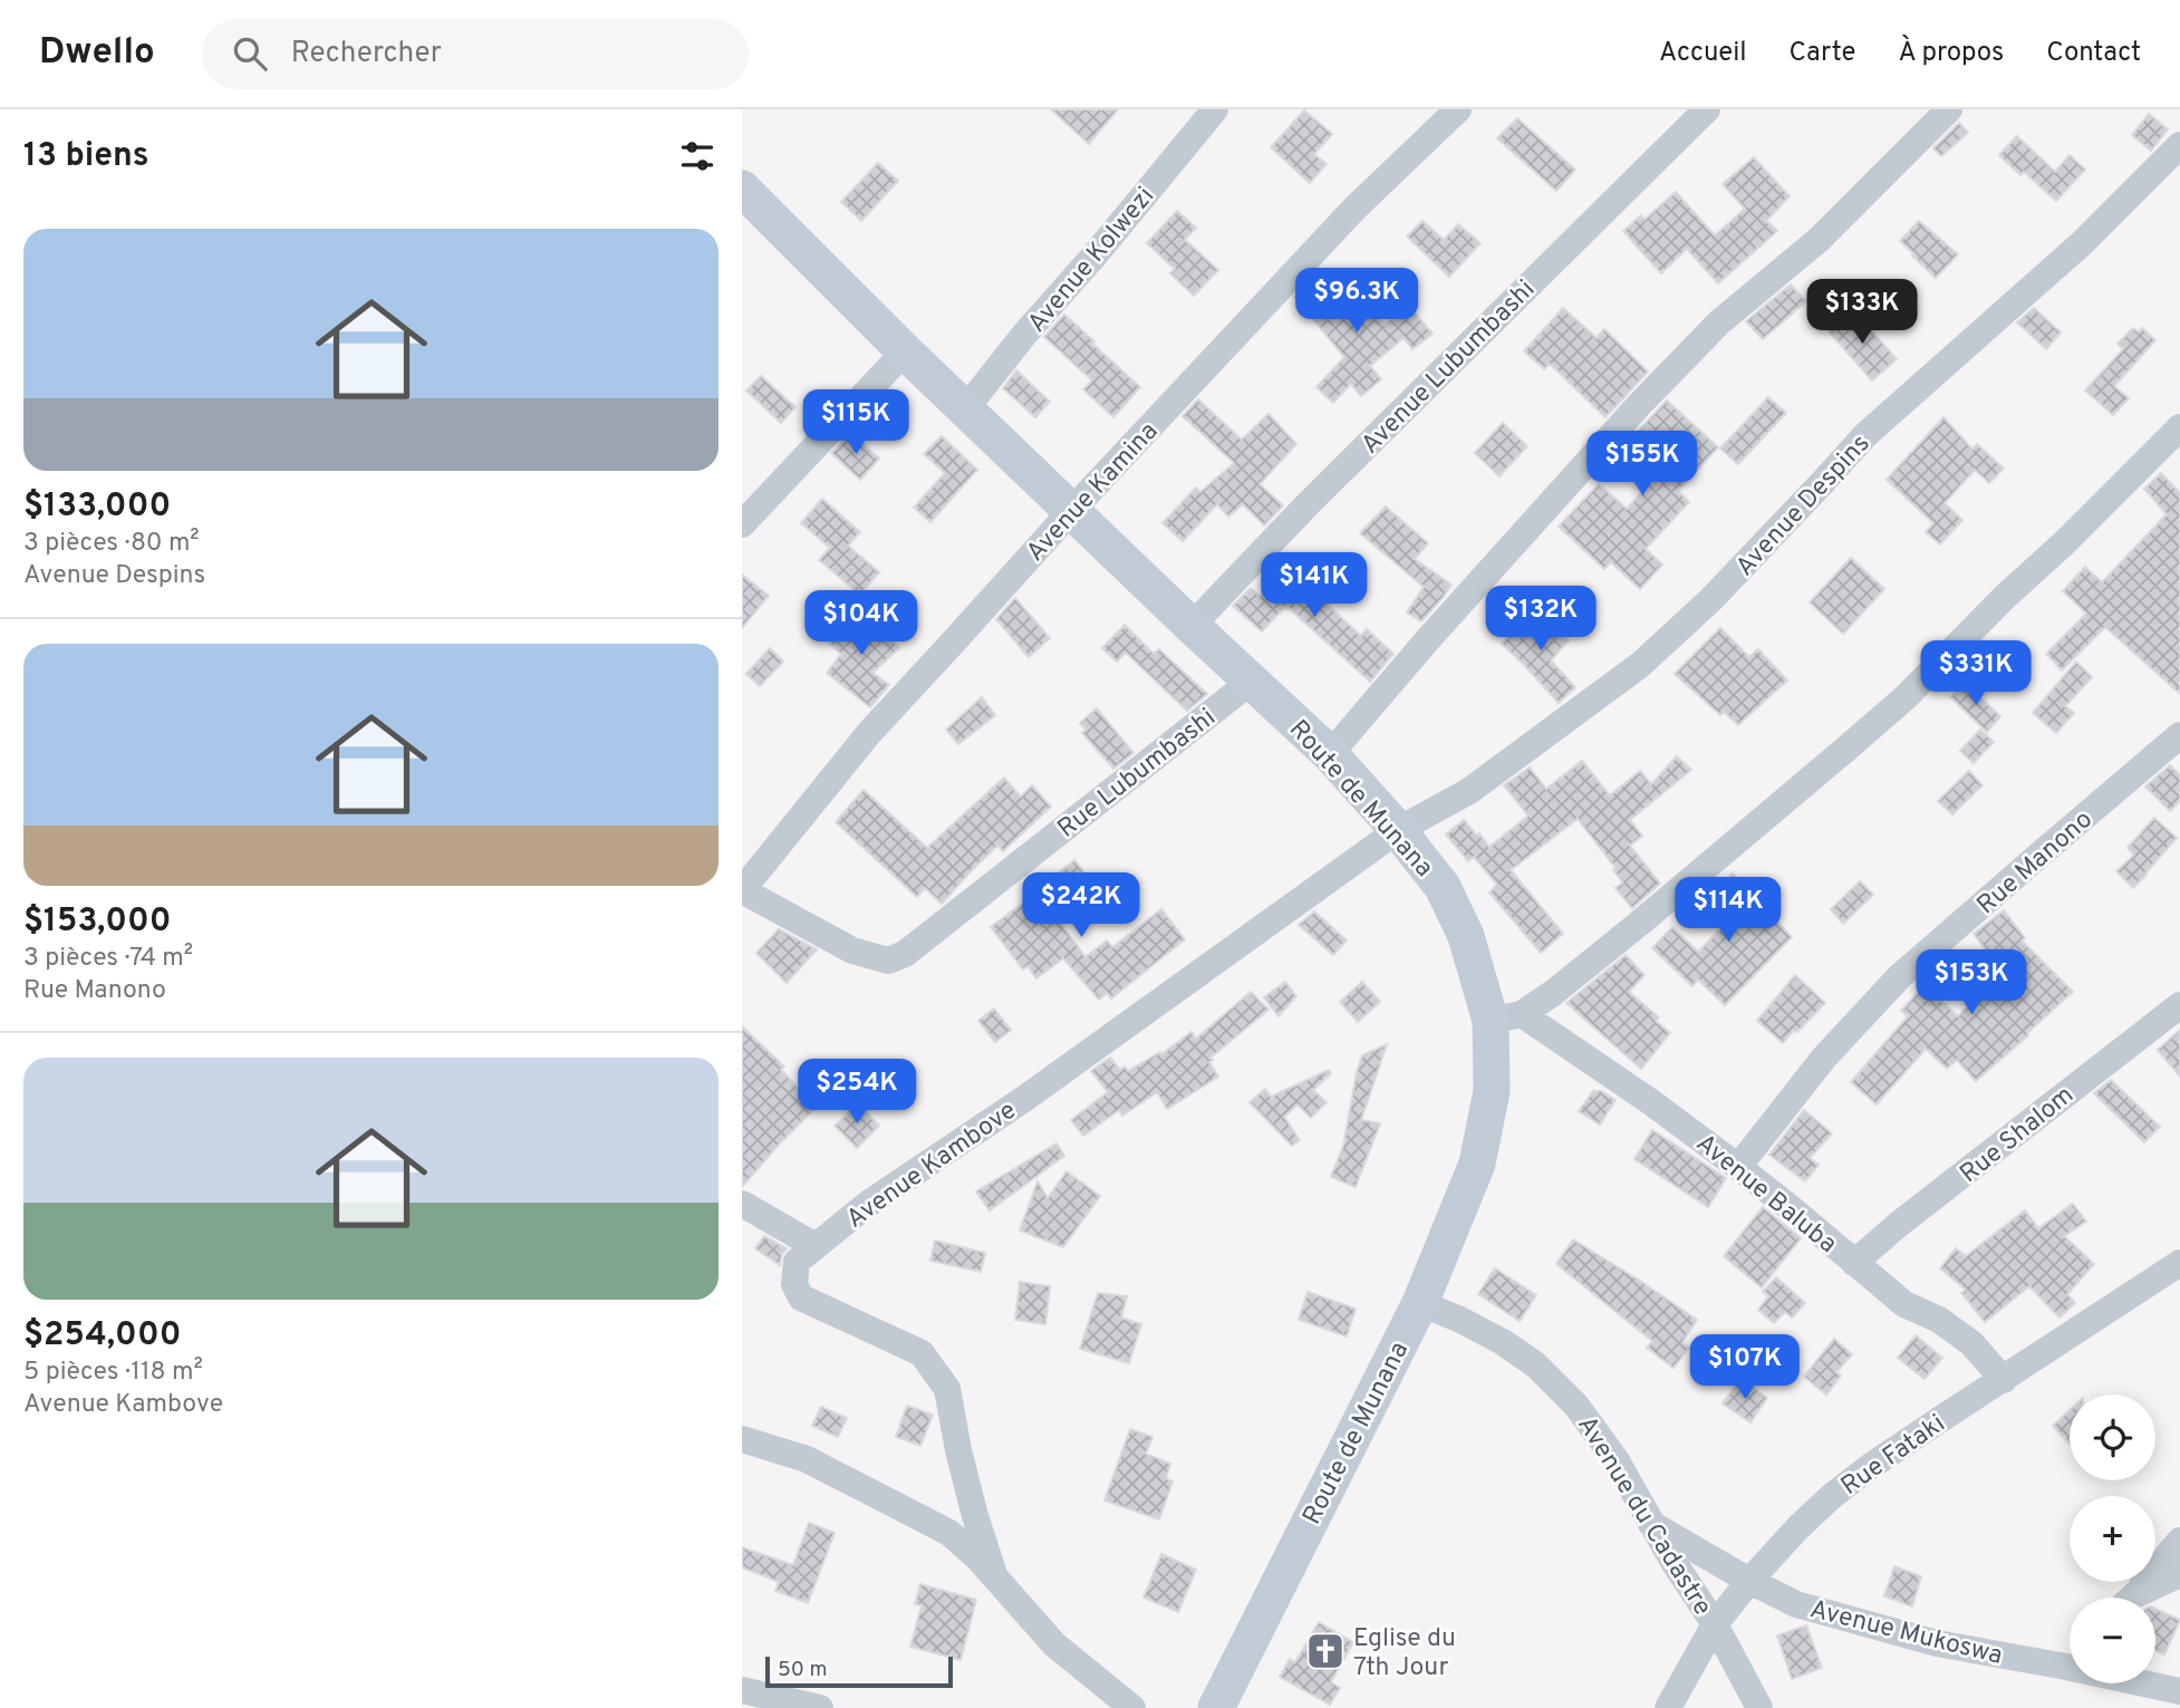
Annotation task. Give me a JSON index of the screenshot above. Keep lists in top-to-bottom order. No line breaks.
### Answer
{"streets":{"main road":["Route de Munana"],"street":["Avenue Kolwezi","Avenue Lubumbashi","Avenue Kamina","Avenue Despins","Rue Lubumbashi","Rue Manono","Rue Shalom","Avenue Kambove","Avenue Baluba","Rue Fataki","Avenue du Cadastre","Avenue Mukoswa"]},"crossings":[["Avenue Kolwezi","Route de Munana"],["Avenue Lubumbashi","Route de Munana"],["Avenue Kamina","Rue Lubumbashi"],["Avenue Kamina","Route de Munana"],["Avenue Despins","Route de Munana"],["Avenue Despins","Avenue Kambove"],["Rue Lubumbashi","Route de Munana"],["Route de Munana","Avenue Kambove"],["Route de Munana","Avenue Baluba"],["Route de Munana","Avenue du Cadastre"],["Rue Manono","Avenue Baluba"],["Rue Shalom","Avenue Baluba"],["Avenue Baluba","Rue Fataki"],["Rue Fataki","Avenue du Cadastre"],["Rue Fataki","Avenue Mukoswa"],["Avenue du Cadastre","Avenue Mukoswa"]],"places":{"church":["Eglise du 7th Jour"]},"scale_bar":"50 m","page":{"header":"Dwello","search":"Rechercher","nav":["Accueil","Carte","À propos","Contact"],"heading":"13 biens","list":[{"name":"$133,000","note":"3 pièces · 80 m² · Avenue Despins"},{"name":"$153,000","note":"3 pièces · 74 m² · Rue Manono"},{"name":"$254,000","note":"5 pièces · 118 m² · Avenue Kambove"}],"price":["$96.3K","$133K","$115K","$155K","$141K","$132K","$104K","$331K","$242K","$114K","$153K","$254K","$107K"],"map_buttons":["+","−"],"scale":"50 m"}}
